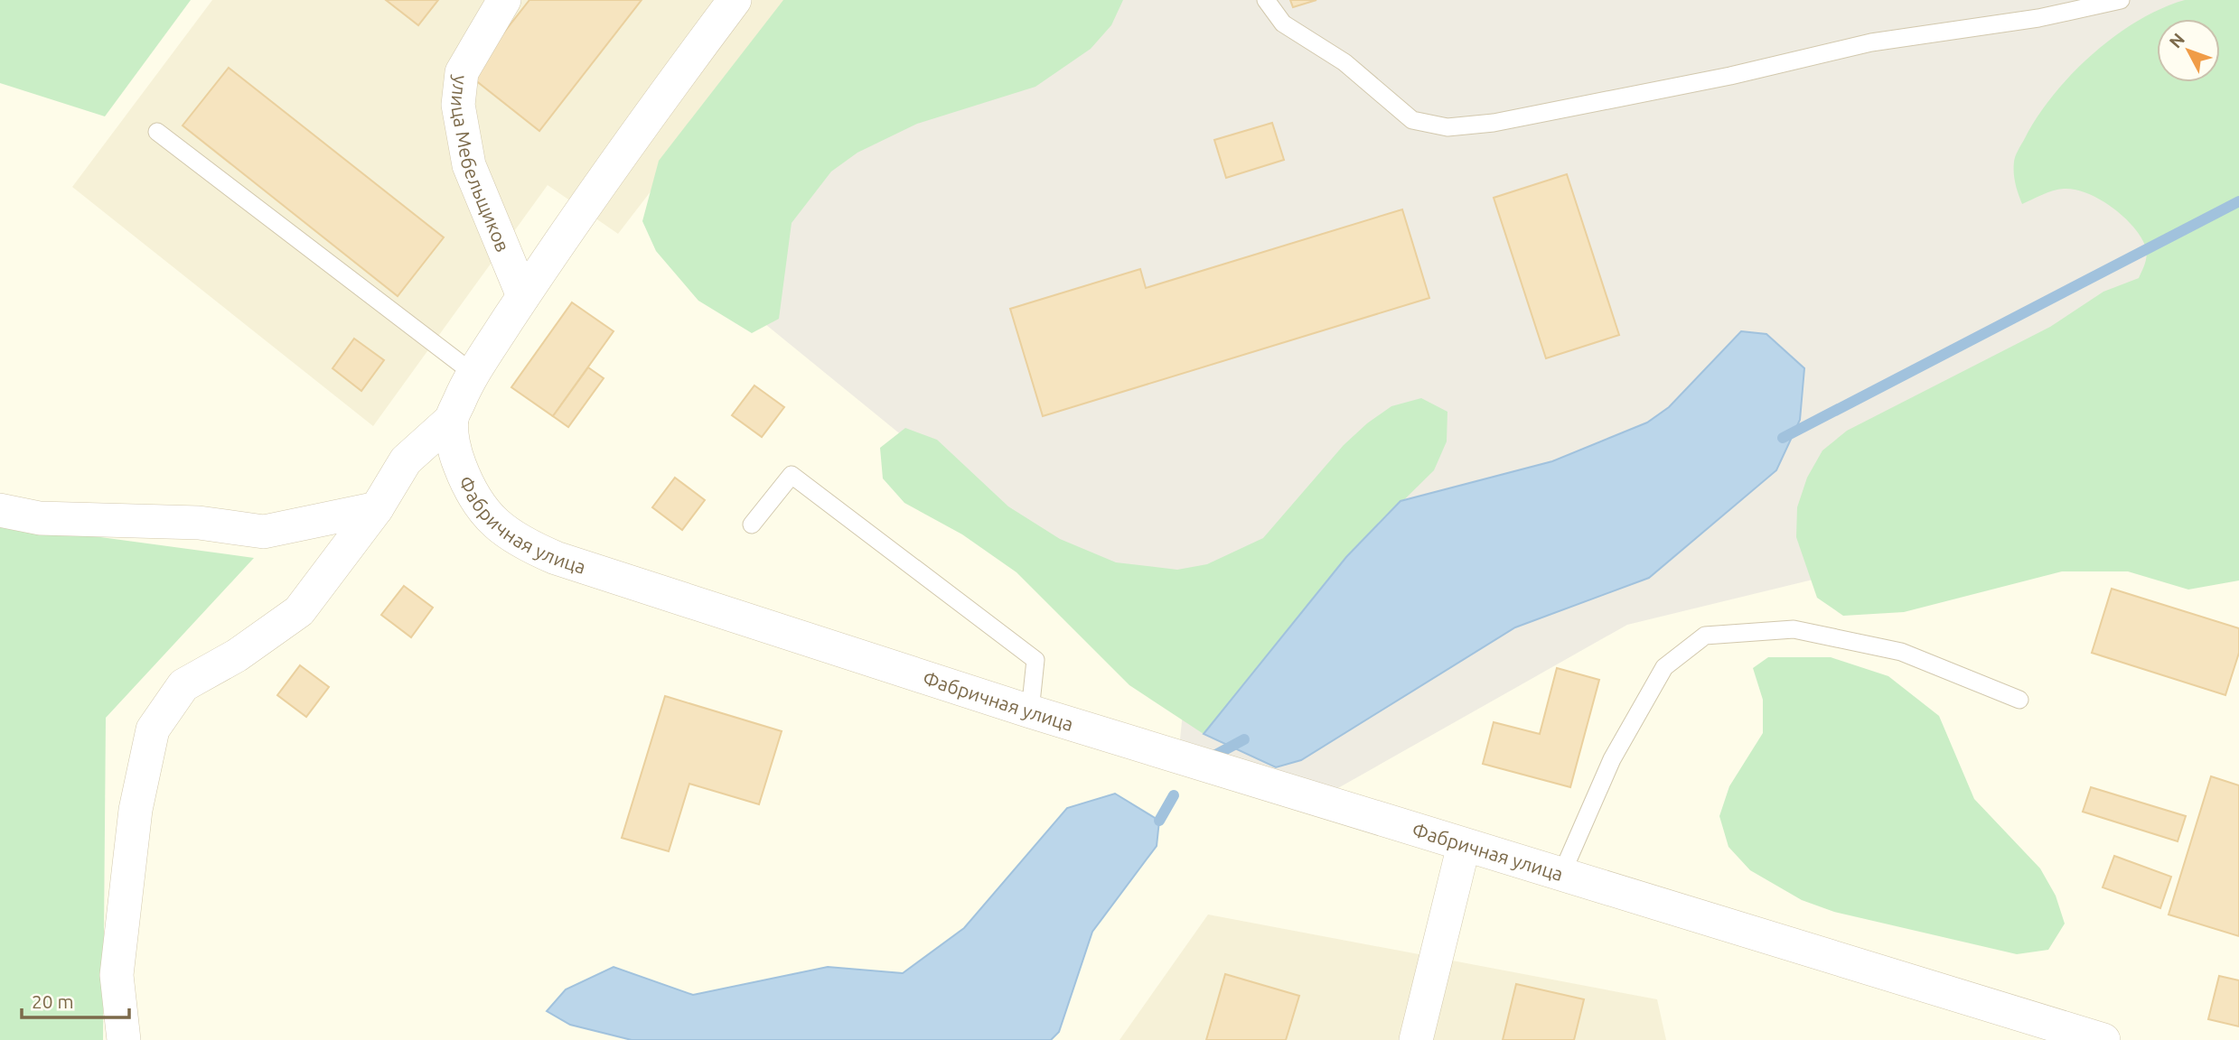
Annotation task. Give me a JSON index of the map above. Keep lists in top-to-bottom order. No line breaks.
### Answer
{"streets":{"street":["улица Мебельщиков","Фабричная улица"]},"crossings":[["улица Мебельщиков","Фабричная улица"]],"scale_bar":"20 m","north":"top left"}
